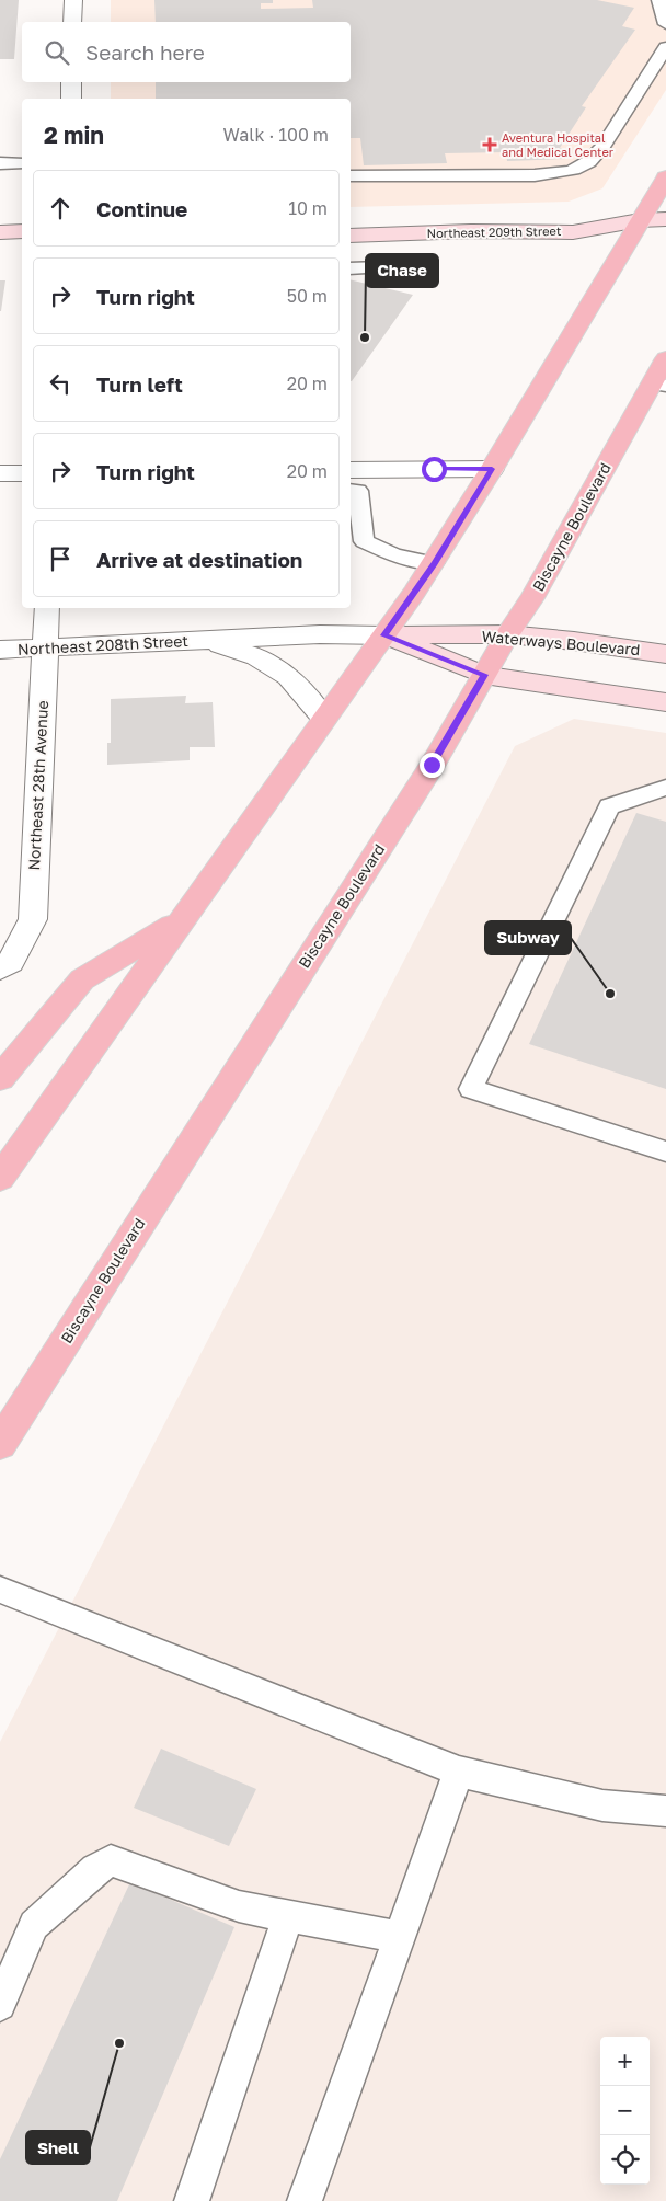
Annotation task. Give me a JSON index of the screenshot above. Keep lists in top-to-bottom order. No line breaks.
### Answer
{"streets":{"main road":["Biscayne Boulevard"],"street":["Northeast 209th Street","Waterways Boulevard","Northeast 208th Street","Northeast 28th Avenue"]},"crossings":[["Biscayne Boulevard","Waterways Boulevard"],["Waterways Boulevard","Northeast 208th Street"],["Northeast 208th Street","Northeast 28th Avenue"]],"places":{"health":["Aventura Hospital and Medical Center"],"other":["Chase","Subway","Shell"]},"page":{"search":"Search here","heading":["2 min","Walk · 100 m"],"list":[["Continue","10 m"],["Turn right","50 m"],["Turn left","20 m"],["Turn right","20 m"],"Arrive at destination"],"map_buttons":["+","−"]}}
